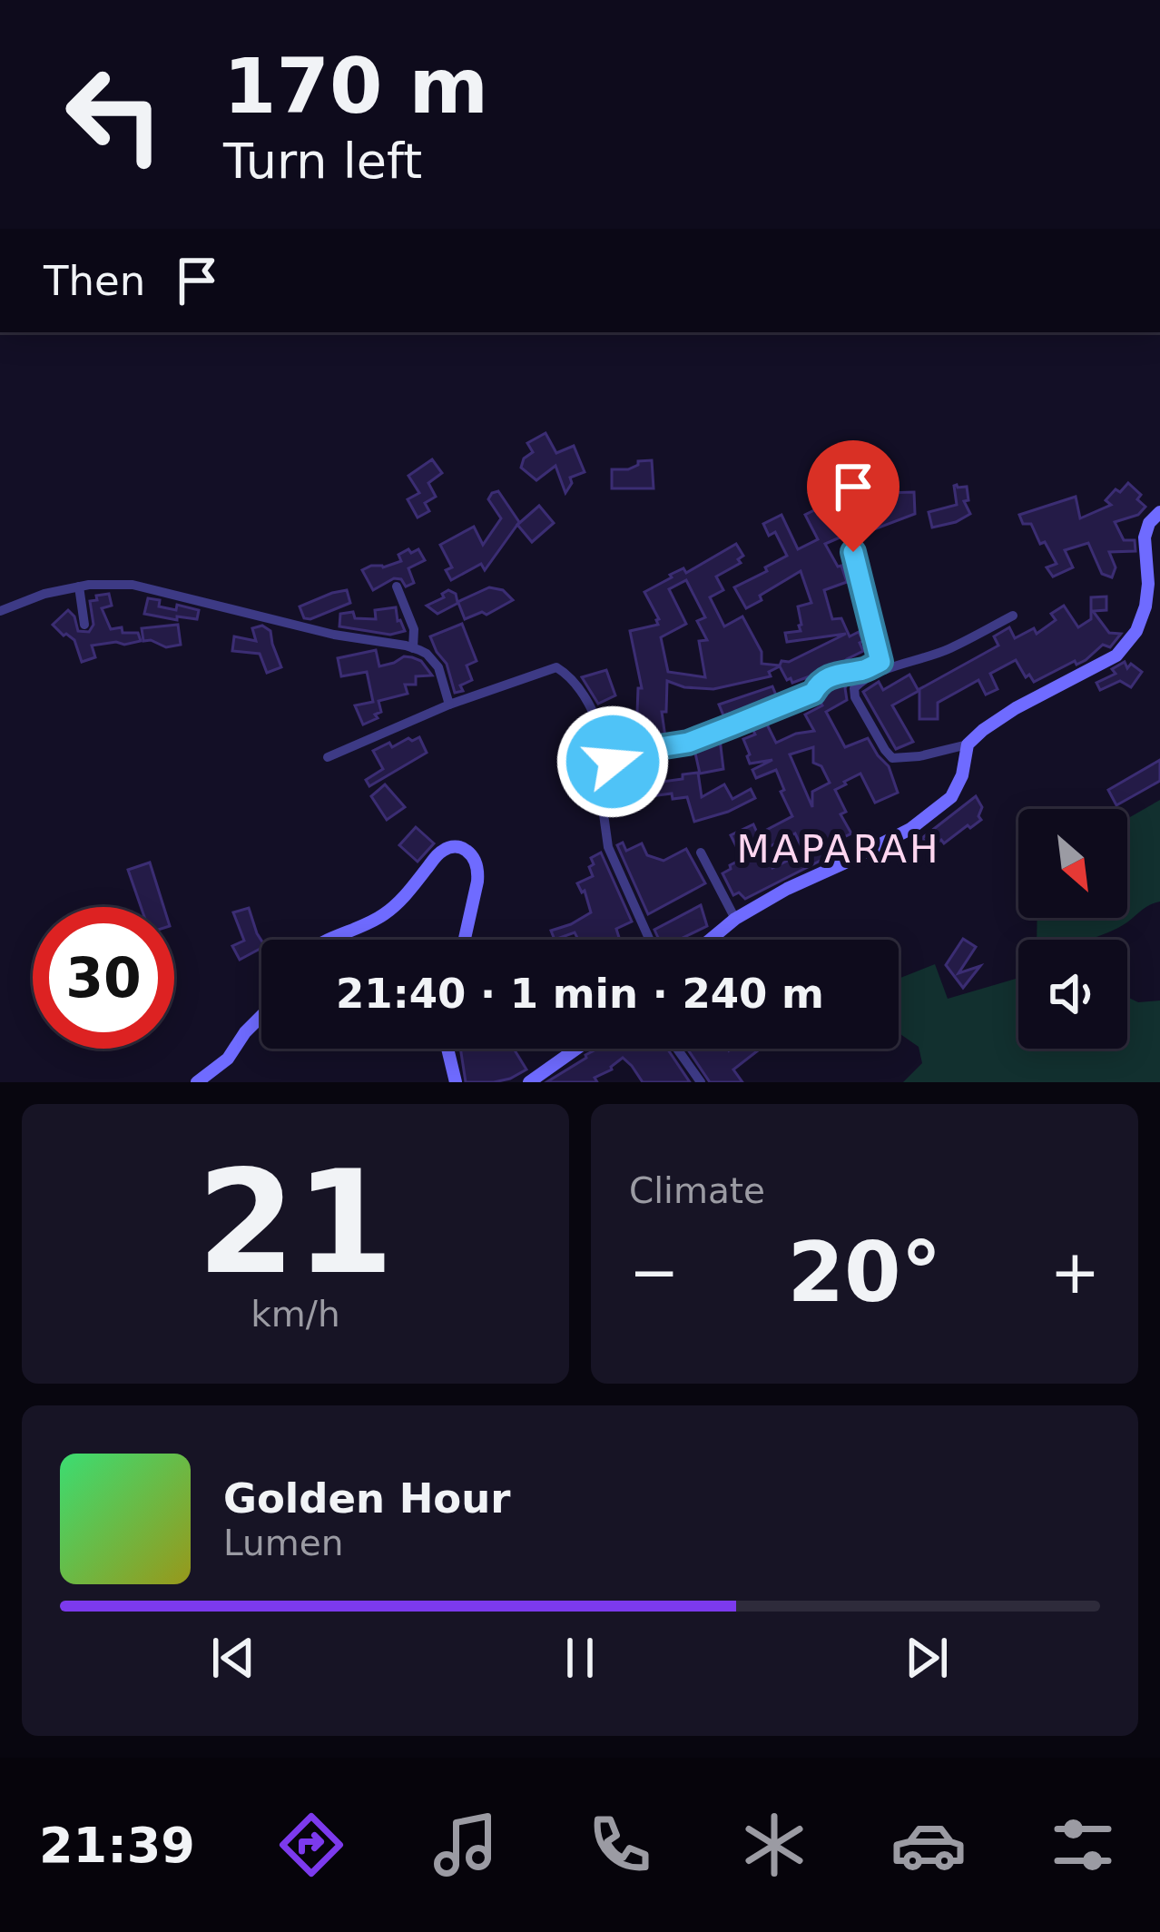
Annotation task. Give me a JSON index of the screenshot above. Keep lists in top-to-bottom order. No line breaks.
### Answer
{"districts":["MAPARAH"],"north":"bottom right","page":{"turn":["170 m","Turn left"],"then":"Then","limit":"30","trip":"21:40 · 1 min · 240 m","tile":[["21","km/h"],"Climate"],"heat":["−","20°","+"],"song":["Golden Hour","Lumen"],"tabs":"21:39"}}
